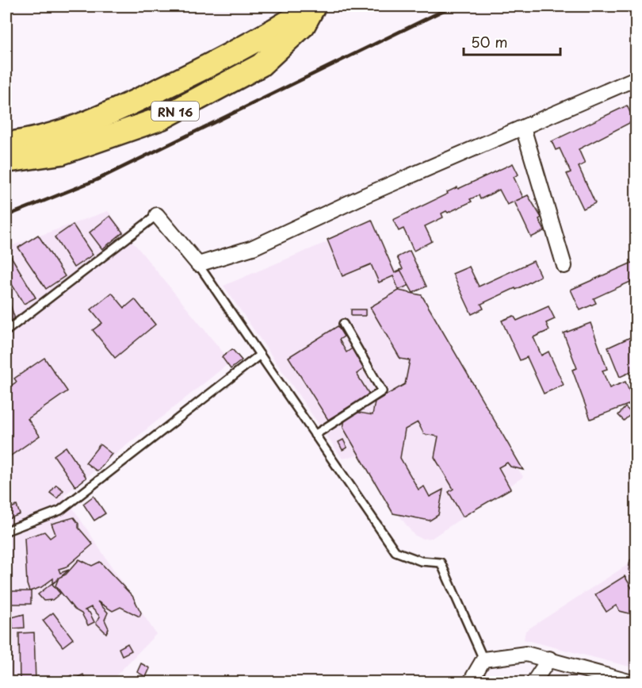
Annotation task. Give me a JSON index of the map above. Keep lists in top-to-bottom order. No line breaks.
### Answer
{"streets":{"main road":["RN 16"]},"scale_bar":"50 m"}
